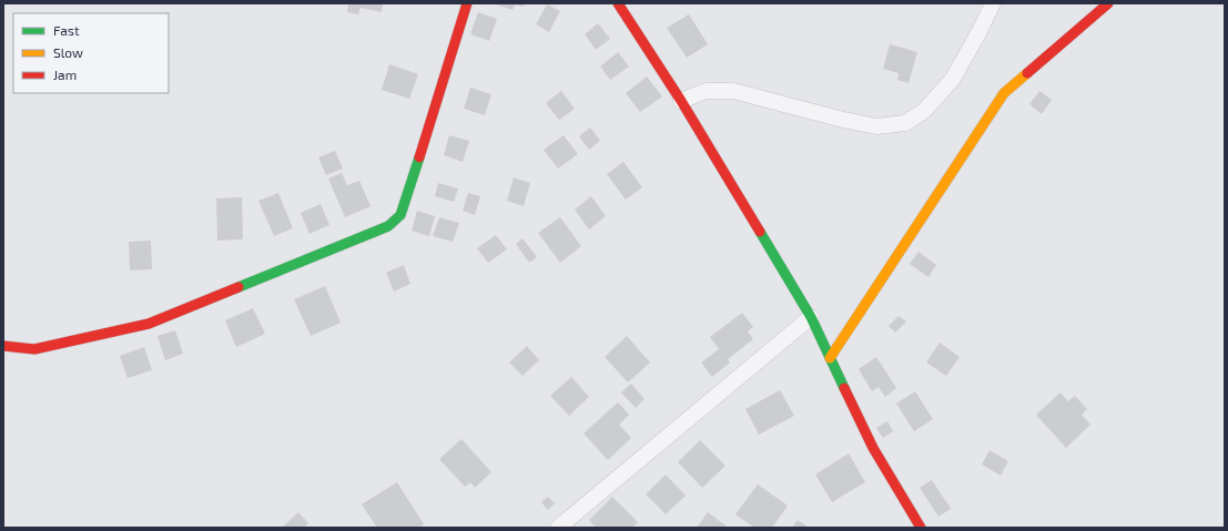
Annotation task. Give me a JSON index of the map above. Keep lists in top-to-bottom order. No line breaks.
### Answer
{"legend":["Fast","Slow","Jam"]}
